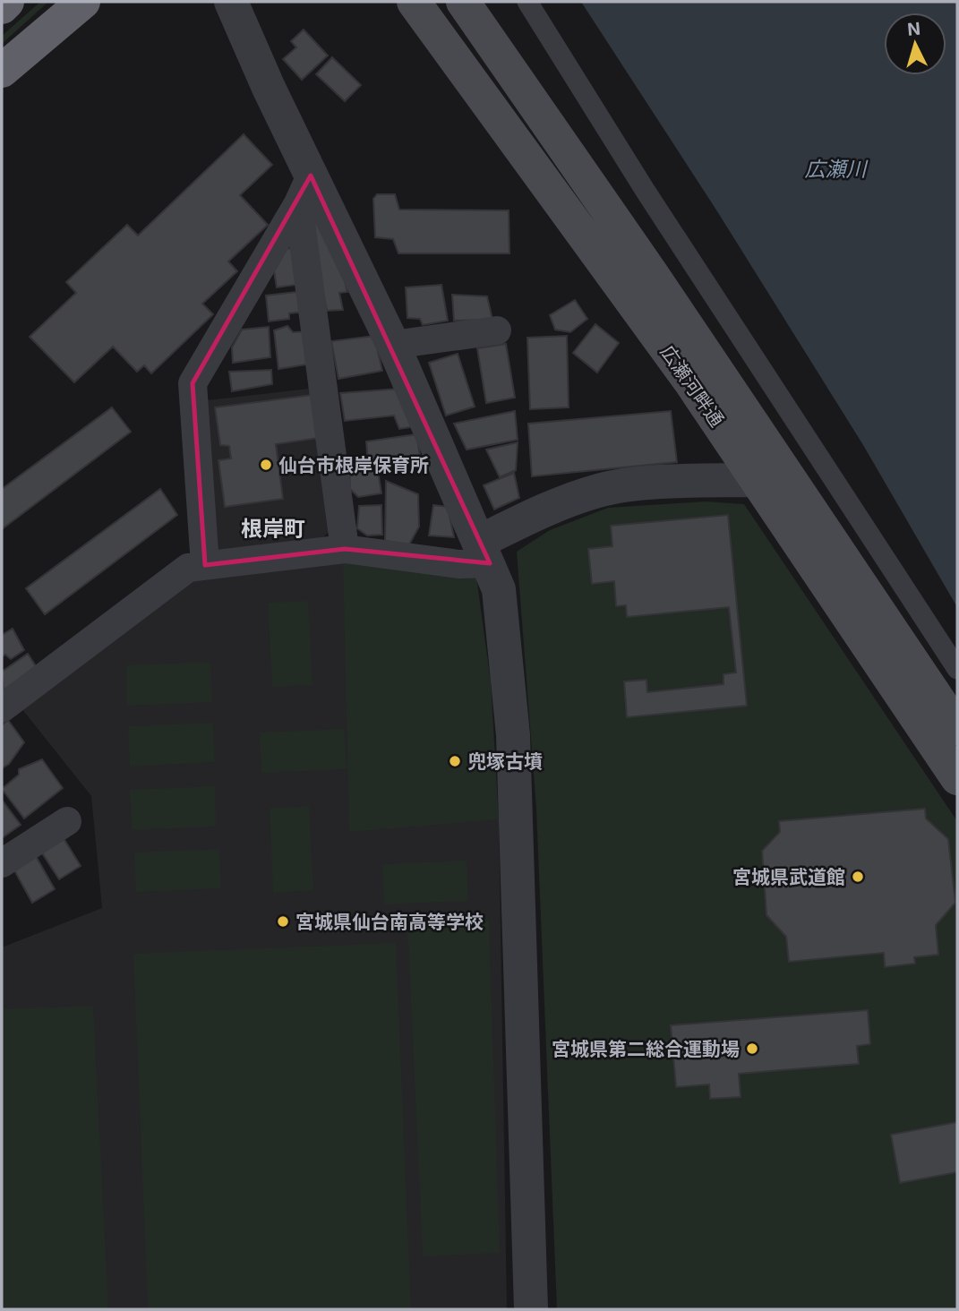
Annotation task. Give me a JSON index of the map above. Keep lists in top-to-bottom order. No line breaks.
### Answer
{"streets":{"main road":["広瀬河畔通"]},"districts":["根岸町"],"water":["広瀬川"],"places":["仙台市根岸保育所","兜塚古墳","宮城県武道館","宮城県仙台南高等学校","宮城県第二総合運動場"],"north":"top"}
